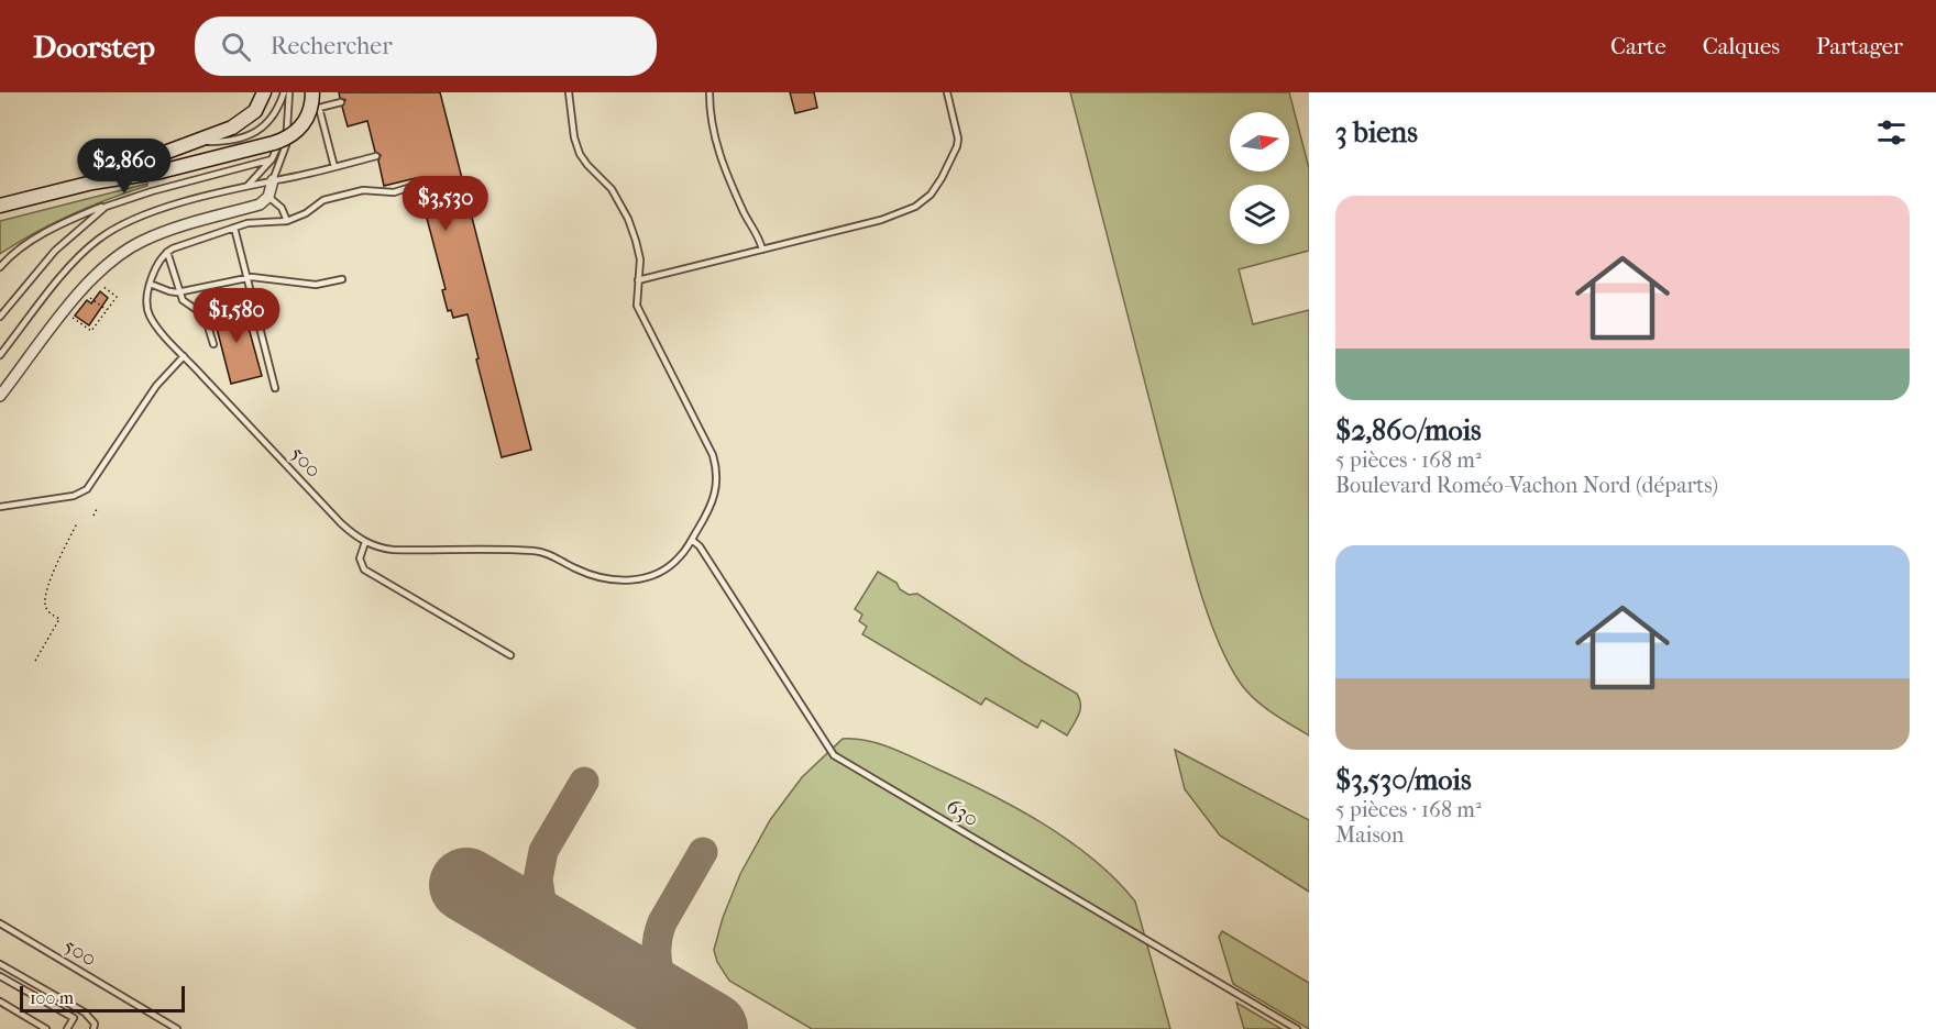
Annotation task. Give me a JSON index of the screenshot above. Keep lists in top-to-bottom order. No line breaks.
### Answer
{"streets":{"lane":["500","630"]},"crossings":[["500","630"]],"scale_bar":"100 m","north":"right","page":{"header":"Doorstep","search":"Rechercher","nav":["Carte","Calques","Partager"],"heading":"3 biens","price":["$2,860","$3,530","$1,580"],"list":[{"name":"$2,860/mois","note":"5 pièces · 168 m² · Boulevard Roméo-Vachon Nord (départs)"},{"name":"$3,530/mois","note":"5 pièces · 168 m² · Maison"}],"scale":"100 m"}}
